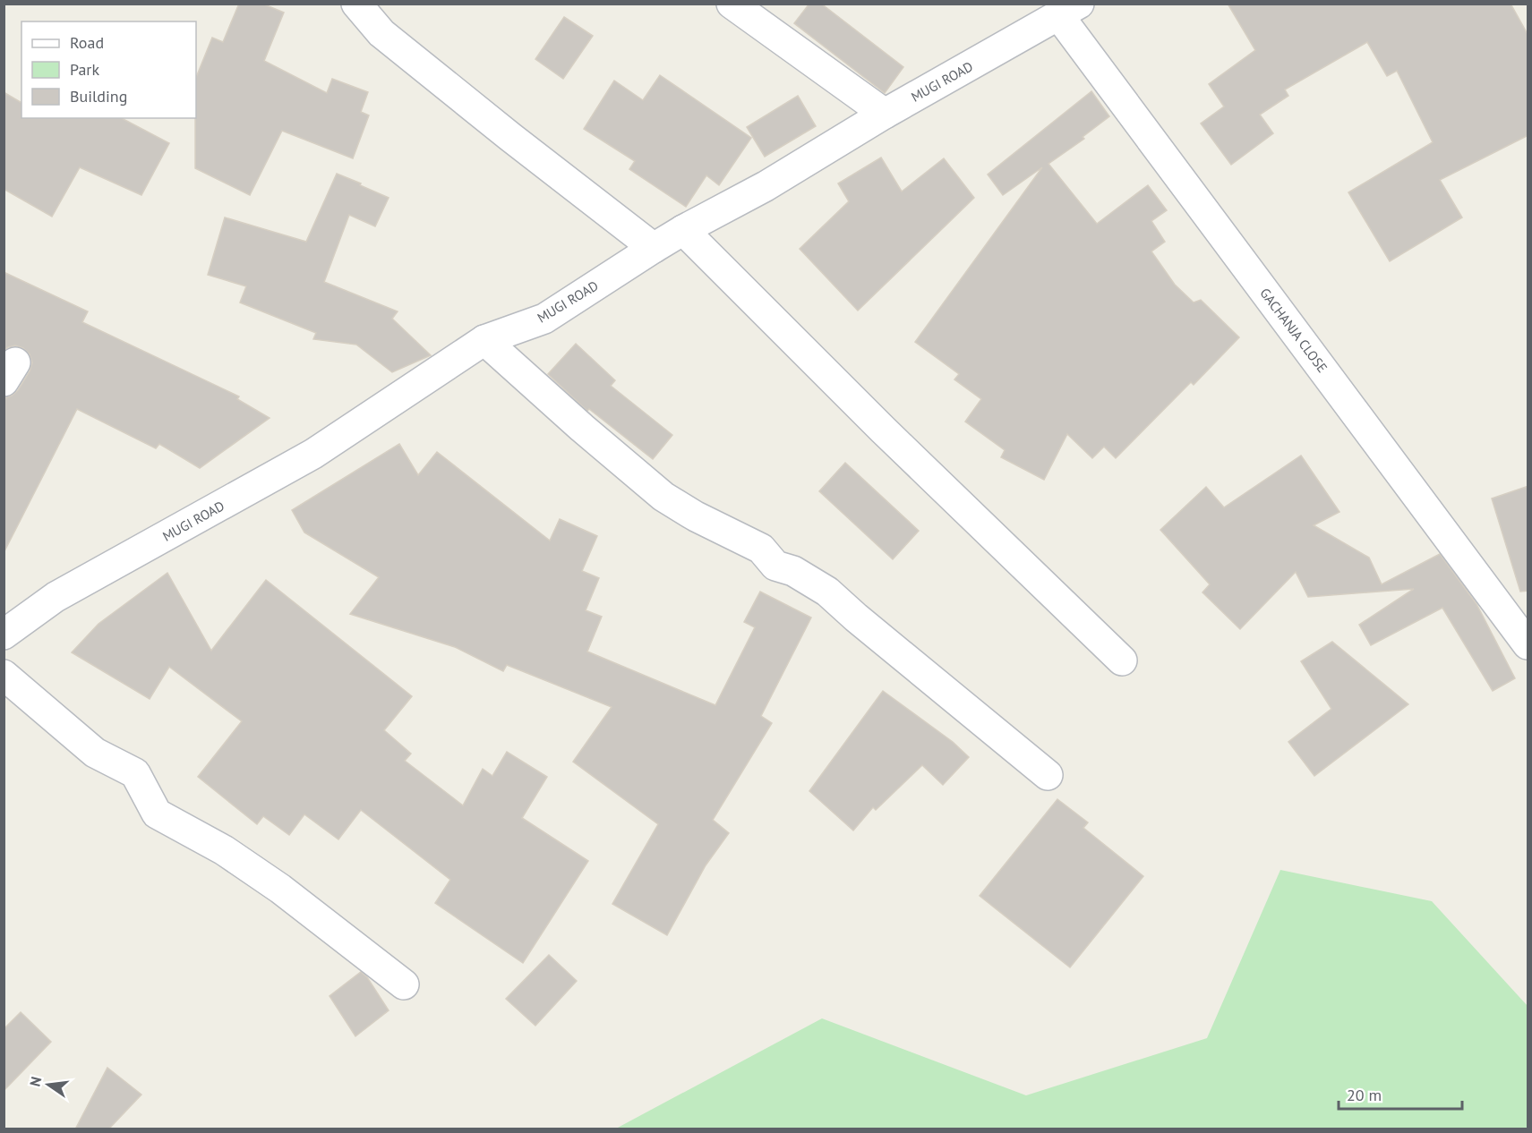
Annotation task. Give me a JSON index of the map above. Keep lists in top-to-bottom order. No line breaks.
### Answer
{"streets":{"street":["MUGI ROAD","GACHANJA CLOSE"]},"crossings":[["MUGI ROAD","GACHANJA CLOSE"]],"legend":["Road","Park","Building"],"scale_bar":"20 m","north":"left"}
